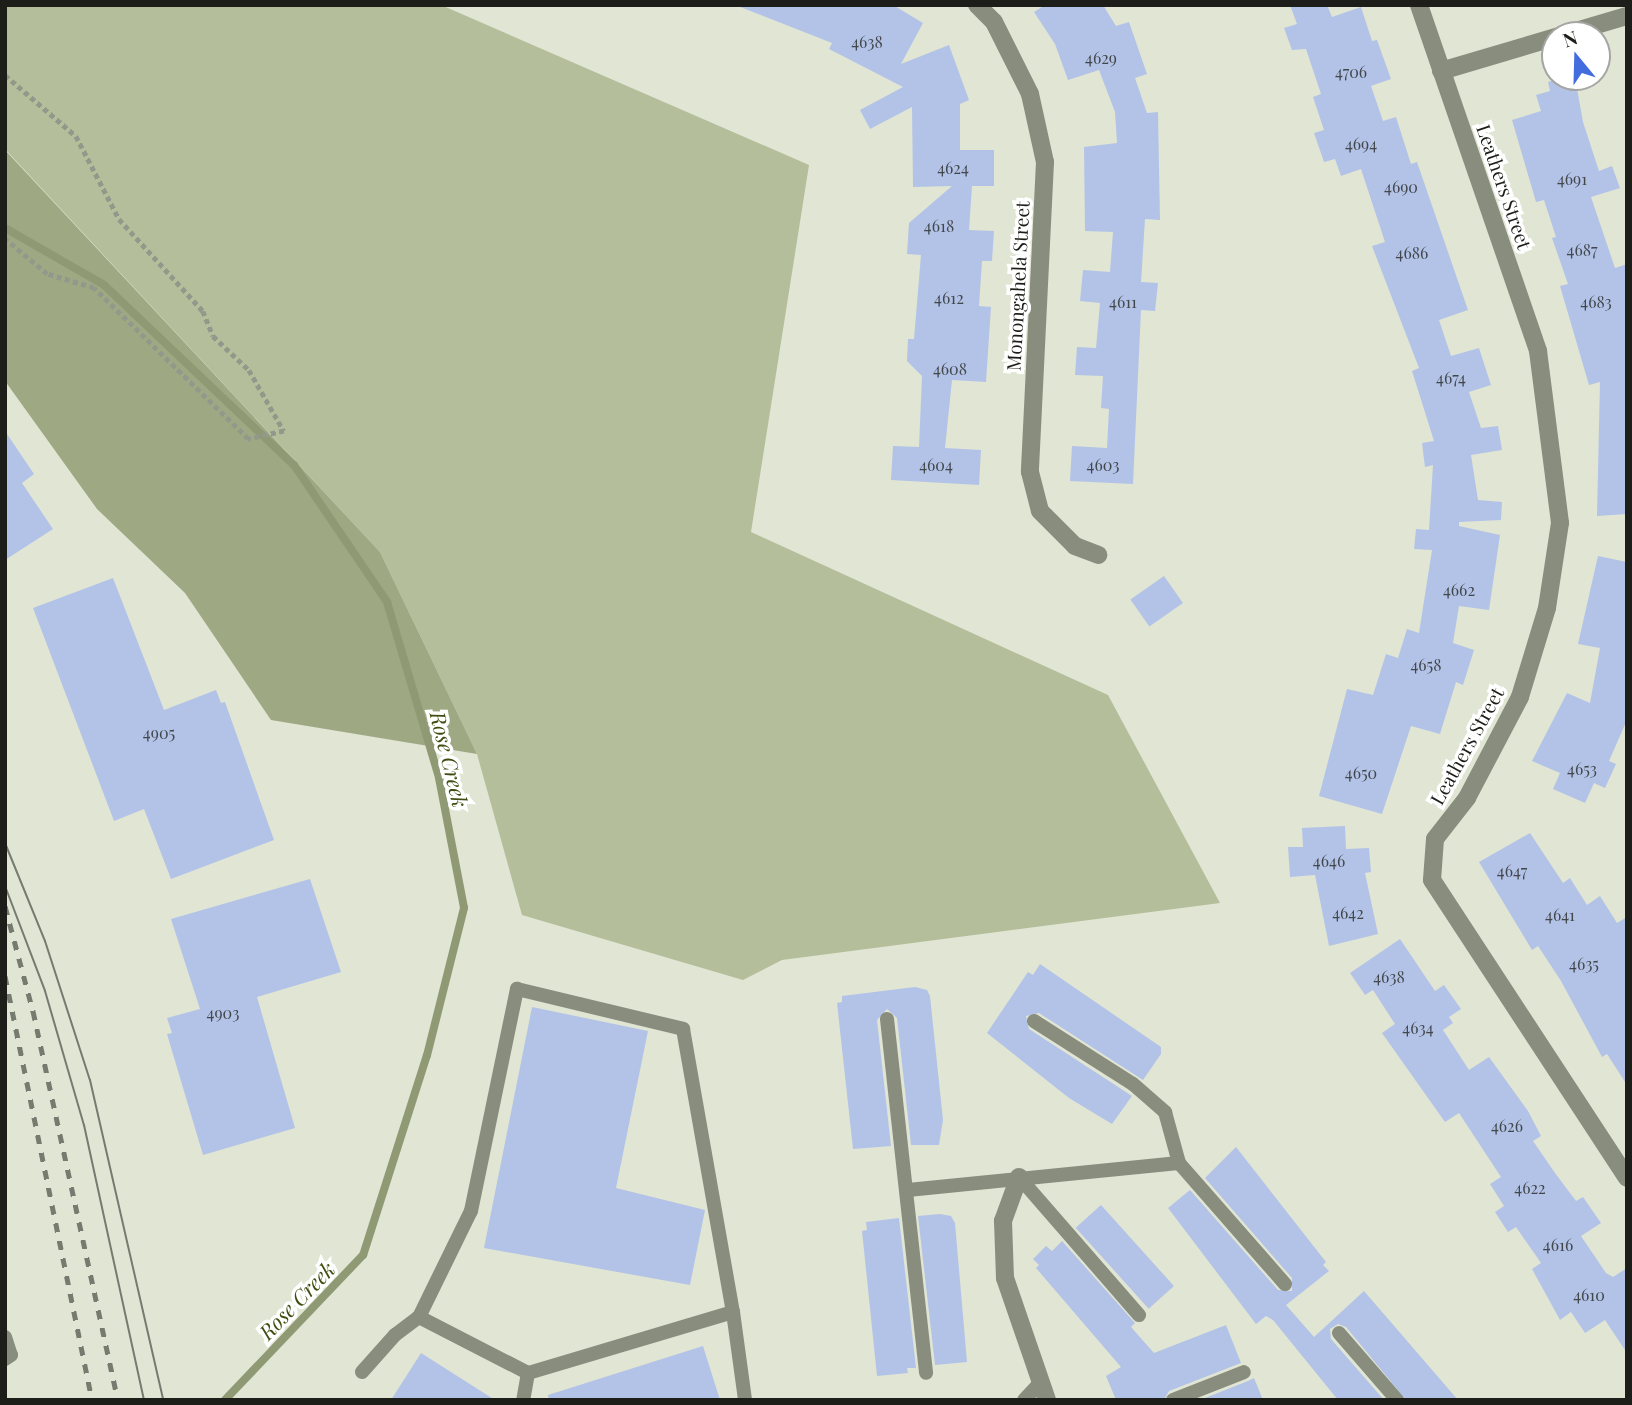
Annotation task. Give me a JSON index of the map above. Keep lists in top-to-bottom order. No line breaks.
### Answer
{"streets":{"street":["Leathers Street","Monongahela Street"]},"water":["Rose Creek"],"house_numbers":["4638","4629","4706","4694","4624","4691","4690","4618","4687","4686","4612","4611","4683","4608","4674","4604","4603","4662","4658","4905","4653","4650","4646","4647","4642","4641","4635","4638","4903","4634","4626","4622","4616","4610"],"north":"top"}
